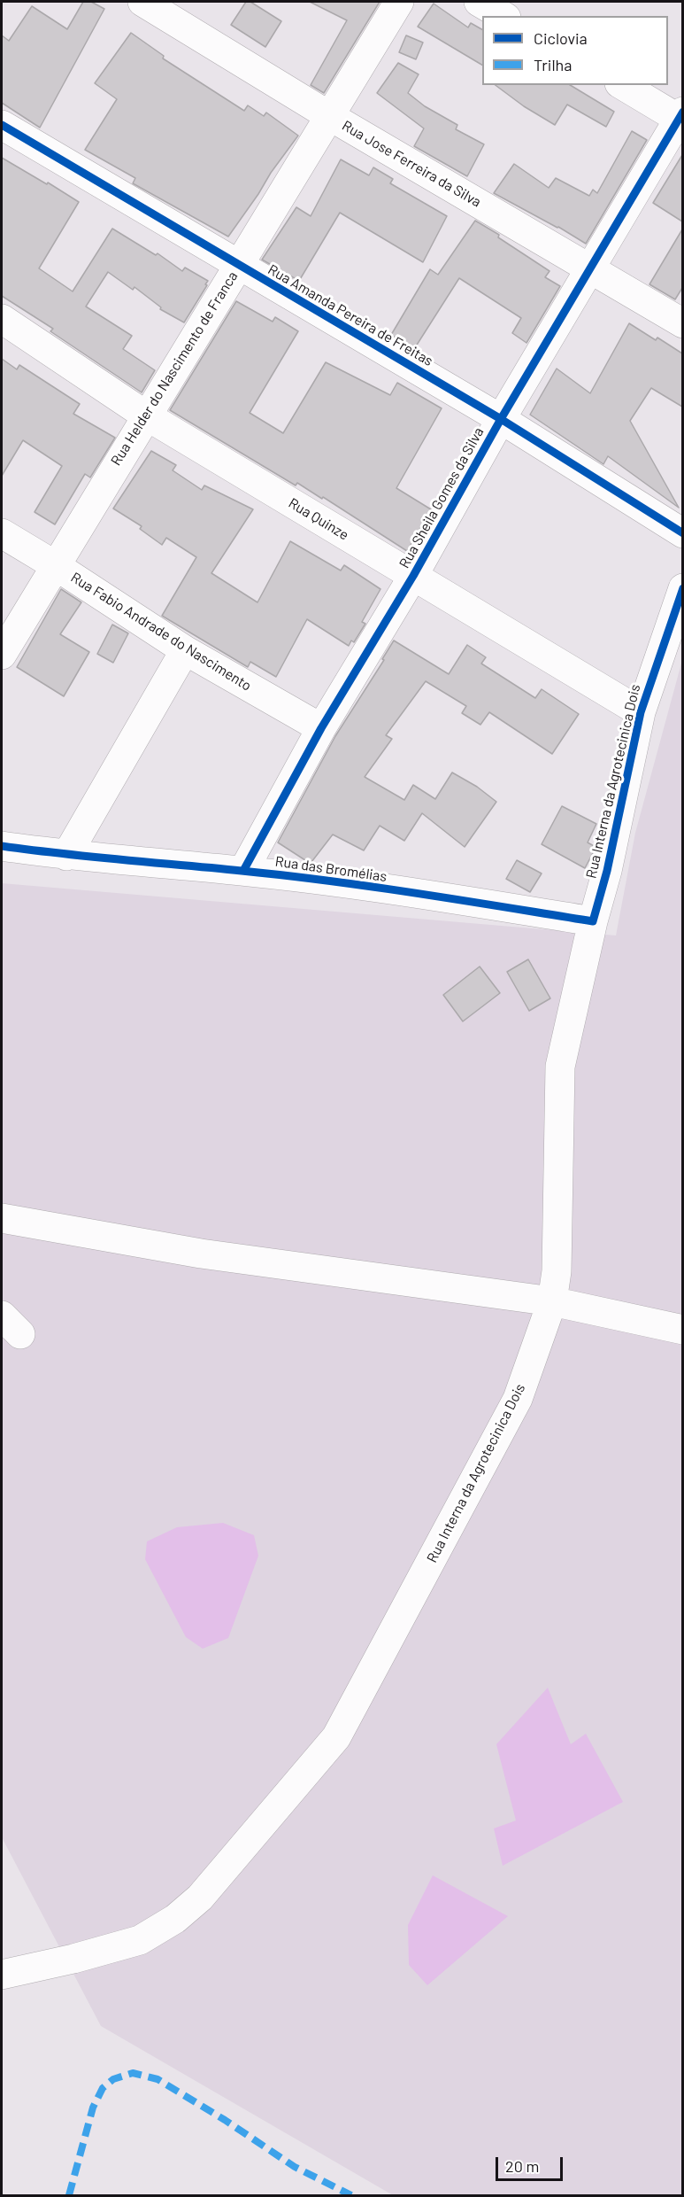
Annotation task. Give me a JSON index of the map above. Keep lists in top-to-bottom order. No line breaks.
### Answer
{"streets":{"street":["Rua Jose Ferreira da Silva","Rua Amanda Pereira de Freitas","Rua Helder do Nascimento de Franca","Rua Sheila Gomes da Silva","Rua Quinze","Rua Fabio Andrade do Nascimento","Rua Interna da Agrotecinica Dois","Rua das Bromélias"]},"crossings":[["Rua Jose Ferreira da Silva","Rua Helder do Nascimento de Franca"],["Rua Jose Ferreira da Silva","Rua Sheila Gomes da Silva"],["Rua Amanda Pereira de Freitas","Rua Helder do Nascimento de Franca"],["Rua Amanda Pereira de Freitas","Rua Sheila Gomes da Silva"],["Rua Helder do Nascimento de Franca","Rua Quinze"],["Rua Helder do Nascimento de Franca","Rua Fabio Andrade do Nascimento"],["Rua Sheila Gomes da Silva","Rua Quinze"],["Rua Sheila Gomes da Silva","Rua Fabio Andrade do Nascimento"],["Rua Sheila Gomes da Silva","Rua das Bromélias"],["Rua Quinze","Rua Interna da Agrotecinica Dois"],["Rua Interna da Agrotecinica Dois","Rua das Bromélias"]],"legend":["Ciclovia","Trilha"],"scale_bar":"20 m"}
